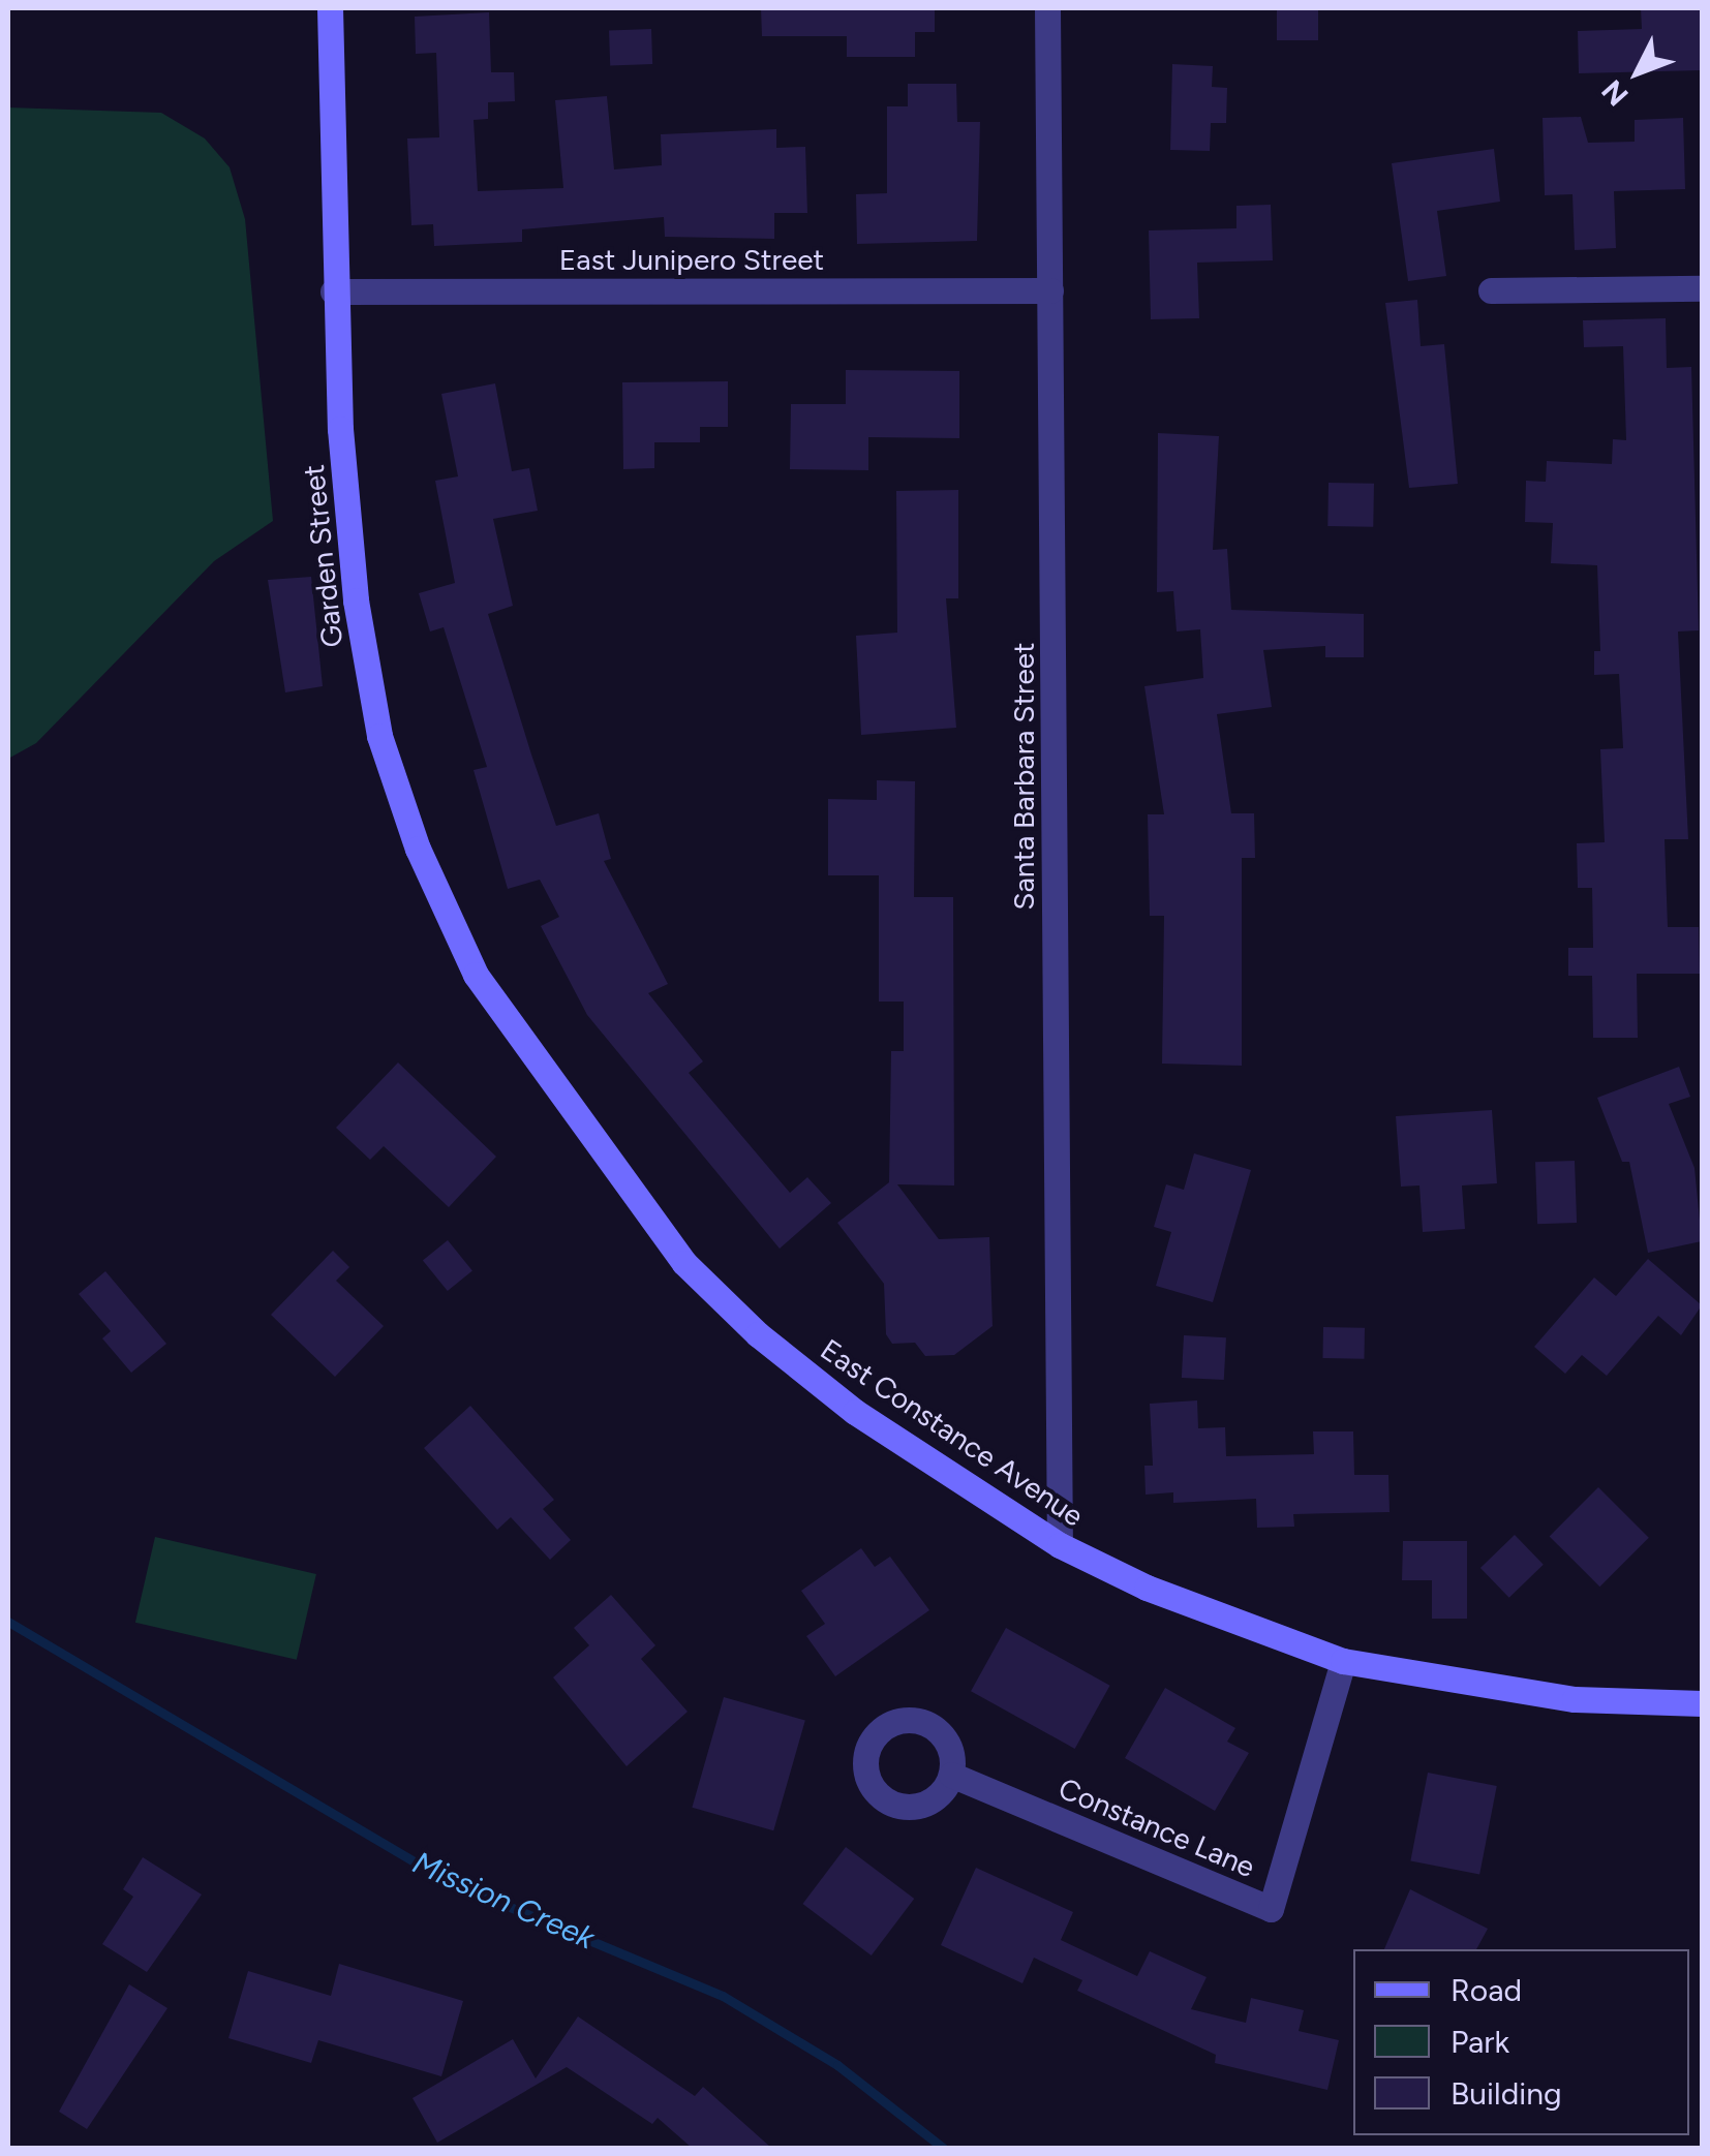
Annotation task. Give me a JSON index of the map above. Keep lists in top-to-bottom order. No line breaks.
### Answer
{"streets":{"street":["East Junipero Street","Garden Street","Santa Barbara Street","East Constance Avenue","Constance Lane"]},"crossings":[["East Junipero Street","Garden Street"],["East Junipero Street","Santa Barbara Street"],["Garden Street","East Constance Avenue"],["Santa Barbara Street","East Constance Avenue"],["East Constance Avenue","Constance Lane"]],"water":["Mission Creek"],"legend":["Road","Park","Building"],"north":"bottom left"}
